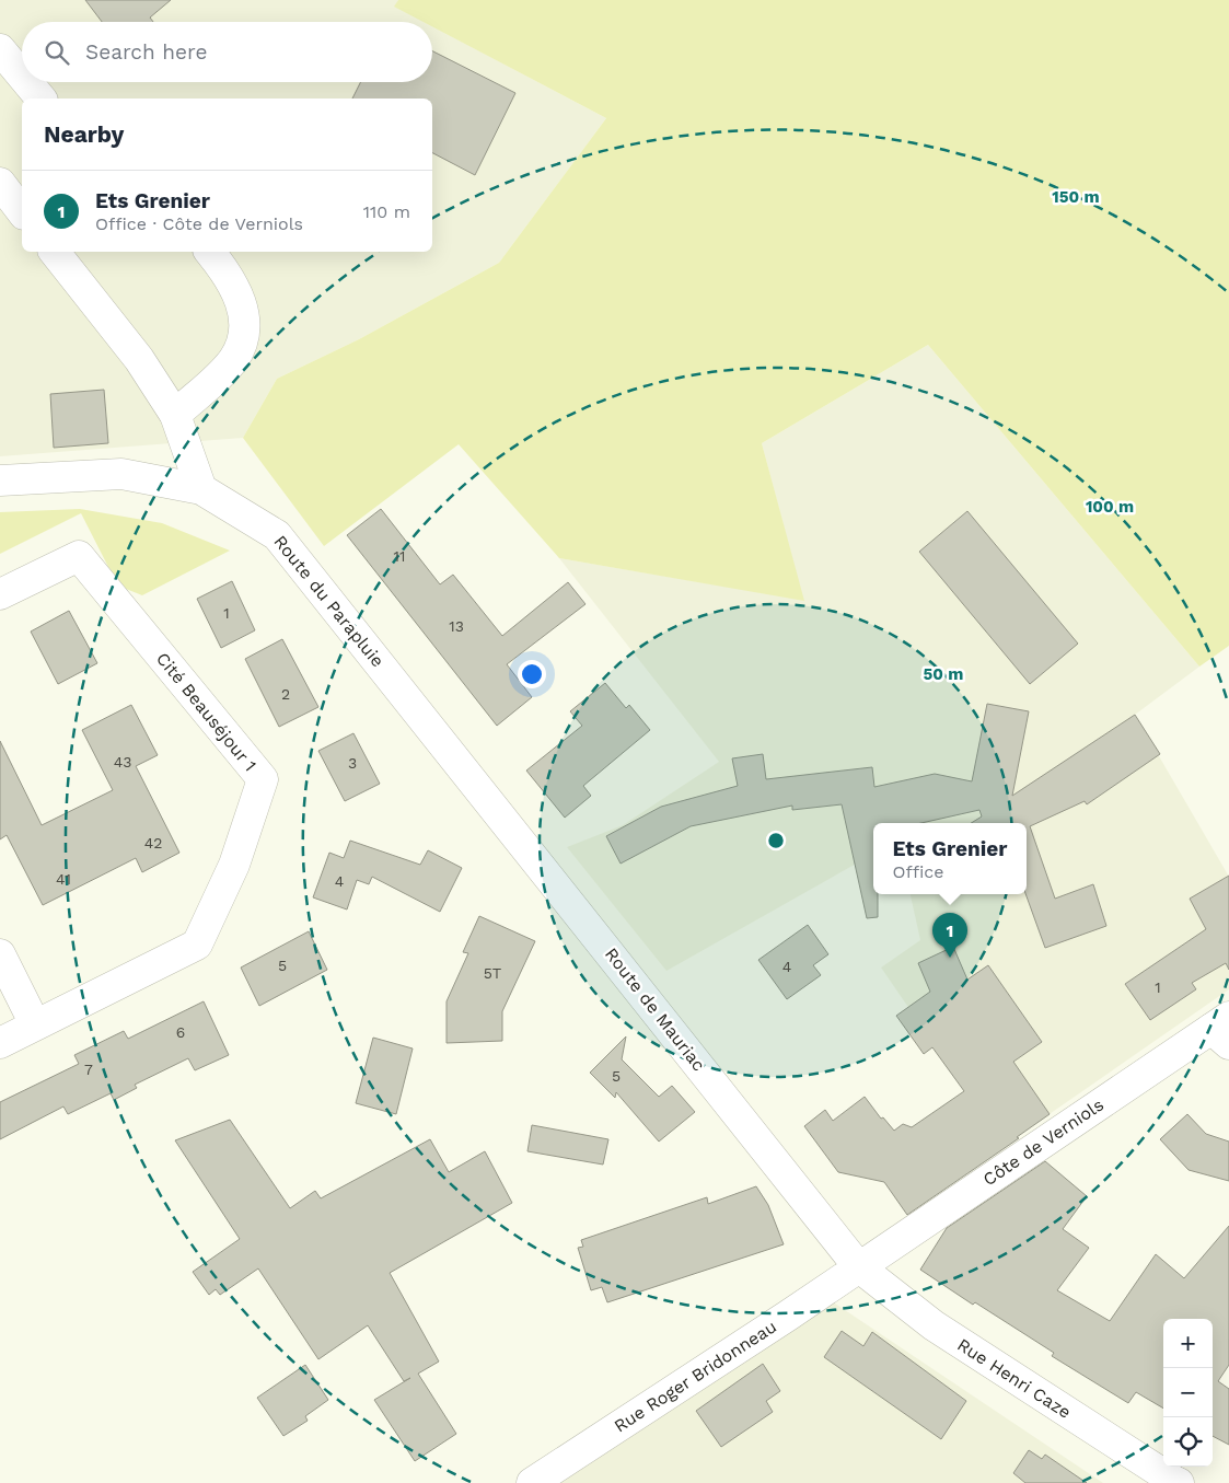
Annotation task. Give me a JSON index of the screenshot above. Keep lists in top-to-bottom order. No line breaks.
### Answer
{"streets":{"street":["Route du Parapluie","Cité Beauséjour 1","Route de Mauriac","Côte de Verniols","Rue Roger Bridonneau","Rue Henri Caze"]},"crossings":[["Route du Parapluie","Route de Mauriac"],["Route de Mauriac","Côte de Verniols"],["Route de Mauriac","Rue Roger Bridonneau"],["Route de Mauriac","Rue Henri Caze"],["Côte de Verniols","Rue Roger Bridonneau"],["Côte de Verniols","Rue Henri Caze"],["Rue Roger Bridonneau","Rue Henri Caze"]],"house_numbers":["11","1","13","2","43","3","42","41","4","5","4","5T","1","6","7","5"],"page":{"search":"Search here","heading":"Nearby","list":[{"mark":"1","name":"Ets Grenier","note":"Office · Côte de Verniols","value":"110 m"}],"popup":["Ets Grenier","Office"],"pins":"1","map_buttons":["+","−"]},"rings":["150 m","100 m","50 m"]}
